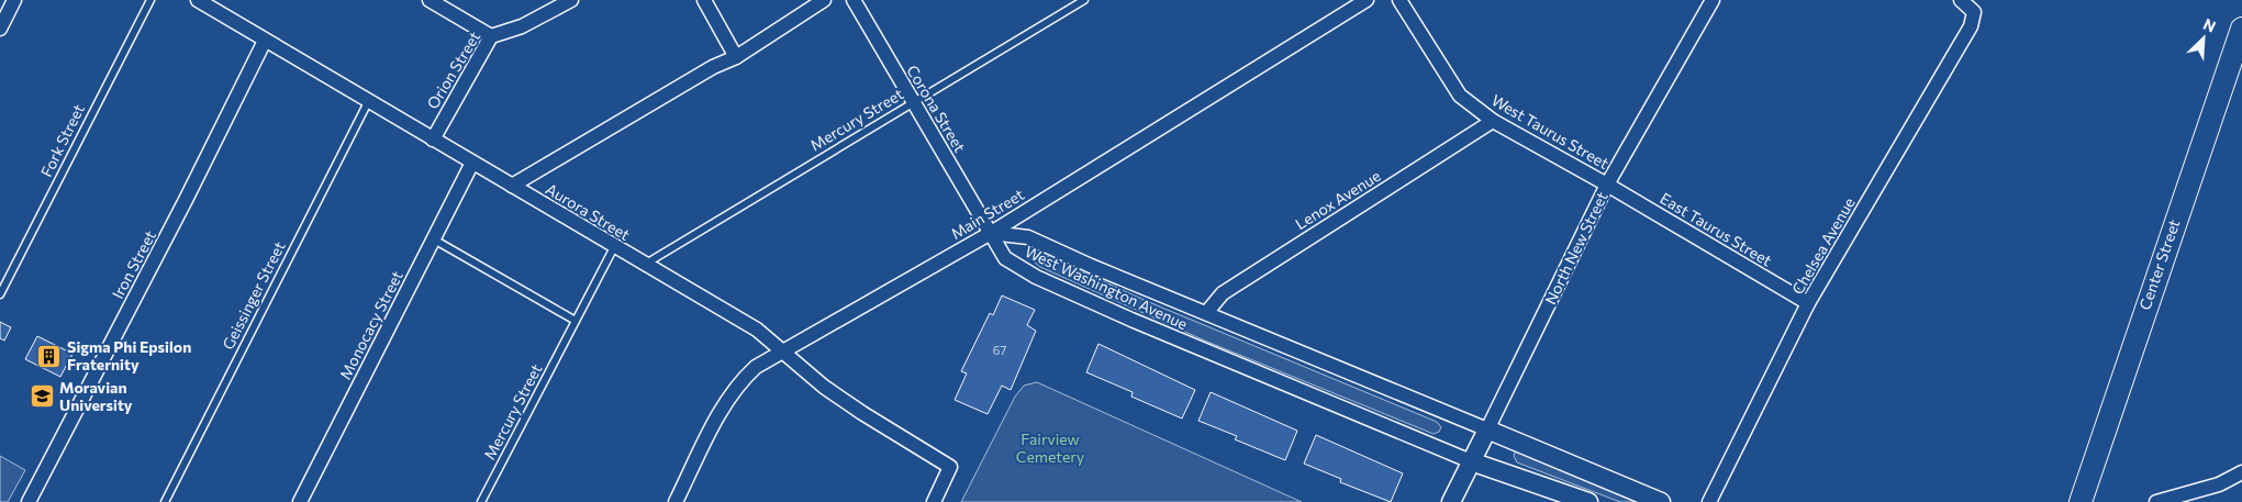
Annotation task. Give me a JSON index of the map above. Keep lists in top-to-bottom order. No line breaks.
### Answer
{"streets":{"main road":["Center Street"],"street":["Orion Street","Corona Street","West Taurus Street","Lenox Avenue","Aurora Street","Main Street","East Taurus Street","Chelsea Avenue","North New Street","Iron Street","West Washington Avenue","Monocacy Street"],"lane":["Mercury Street","Fork Street","Geissinger Street"]},"crossings":[["Orion Street","Aurora Street"],["Corona Street","Mercury Street"],["Corona Street","Main Street"],["Corona Street","West Washington Avenue"],["Mercury Street","Aurora Street"],["West Taurus Street","Lenox Avenue"],["West Taurus Street","East Taurus Street"],["West Taurus Street","North New Street"],["Lenox Avenue","West Washington Avenue"],["Aurora Street","Main Street"],["Aurora Street","Iron Street"],["Aurora Street","Geissinger Street"],["Aurora Street","Monocacy Street"],["Main Street","West Washington Avenue"],["East Taurus Street","Chelsea Avenue"],["East Taurus Street","North New Street"],["North New Street","West Washington Avenue"]],"parks":["Fairview Cemetery"],"places":{"building":["Sigma Phi Epsilon Fraternity"],"school or university":["Moravian University"]},"house_numbers":["67"],"north":"top right"}
